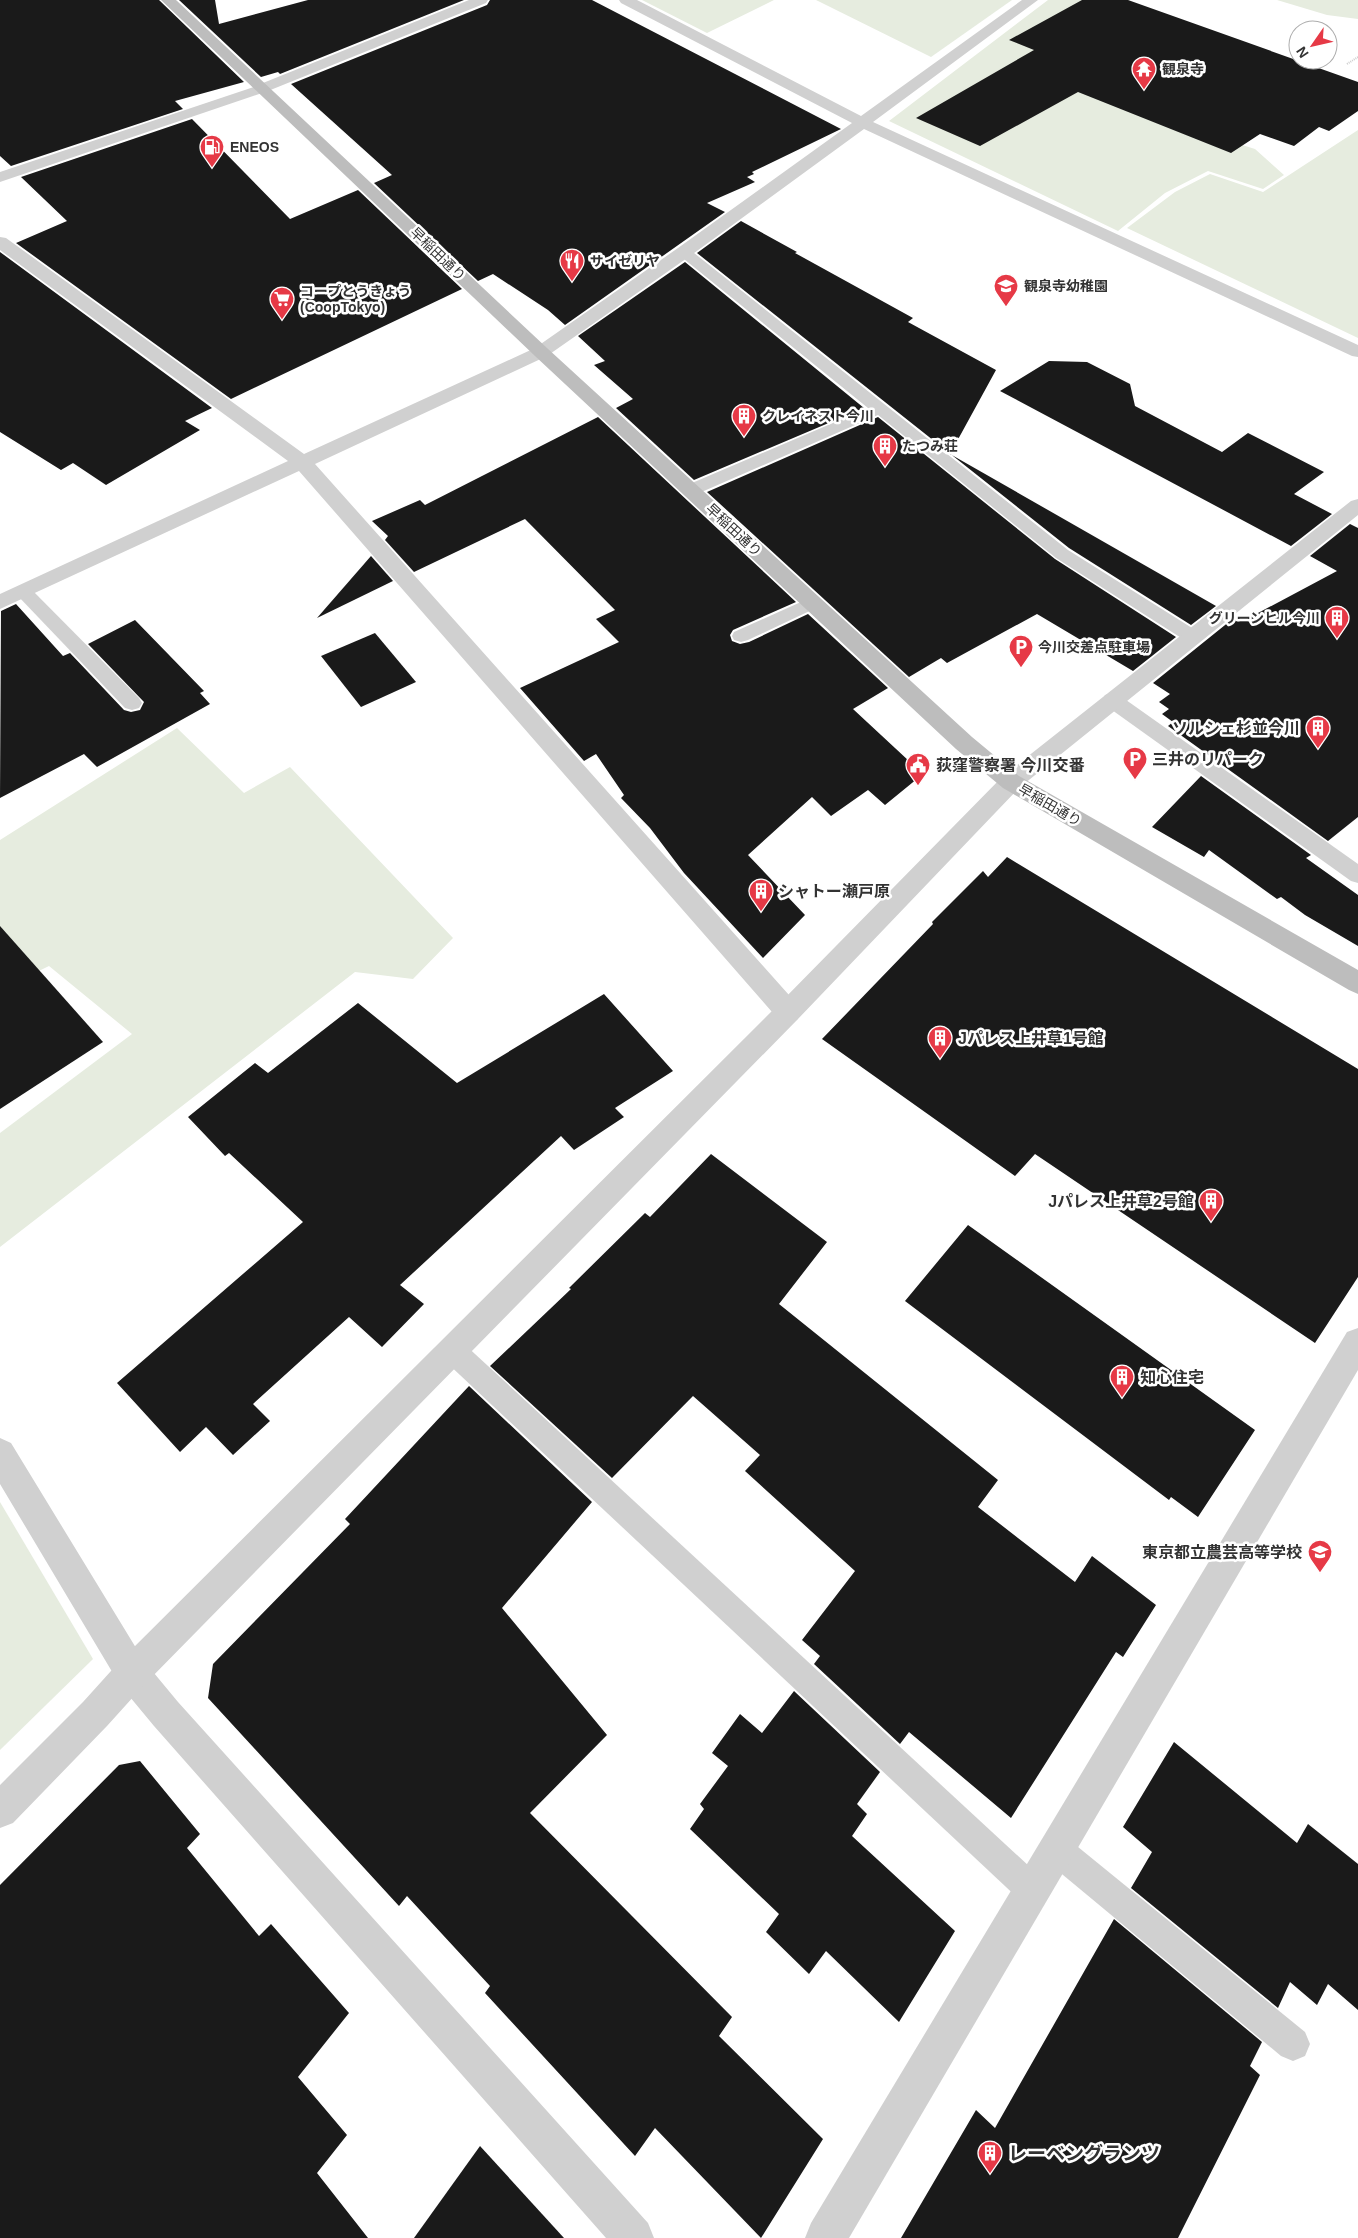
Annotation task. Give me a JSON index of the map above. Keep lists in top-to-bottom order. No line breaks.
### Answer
{"streets":{"main road":["早稲田通り"]},"places":{"temple":["観泉寺"],"fuel station":["ENEOS"],"restaurant":["サイゼリヤ"],"school or university":["観泉寺幼稚園","東京都立農芸高等学校"],"supermarket":["コープとうきょう (CoopTokyo)"],"building":["クレイネスト今川","たつみ荘","グリーンヒル今川","ソルシェ杉並今川","シャトー瀬戸原","Jパレス上井草1号館","Jパレス上井草2号館","知心住宅","レーベングランツ"],"parking":["今川交差点駐車場","三井のリパーク"],"public building":["荻窪警察署 今川交番"]},"north":"bottom left"}
